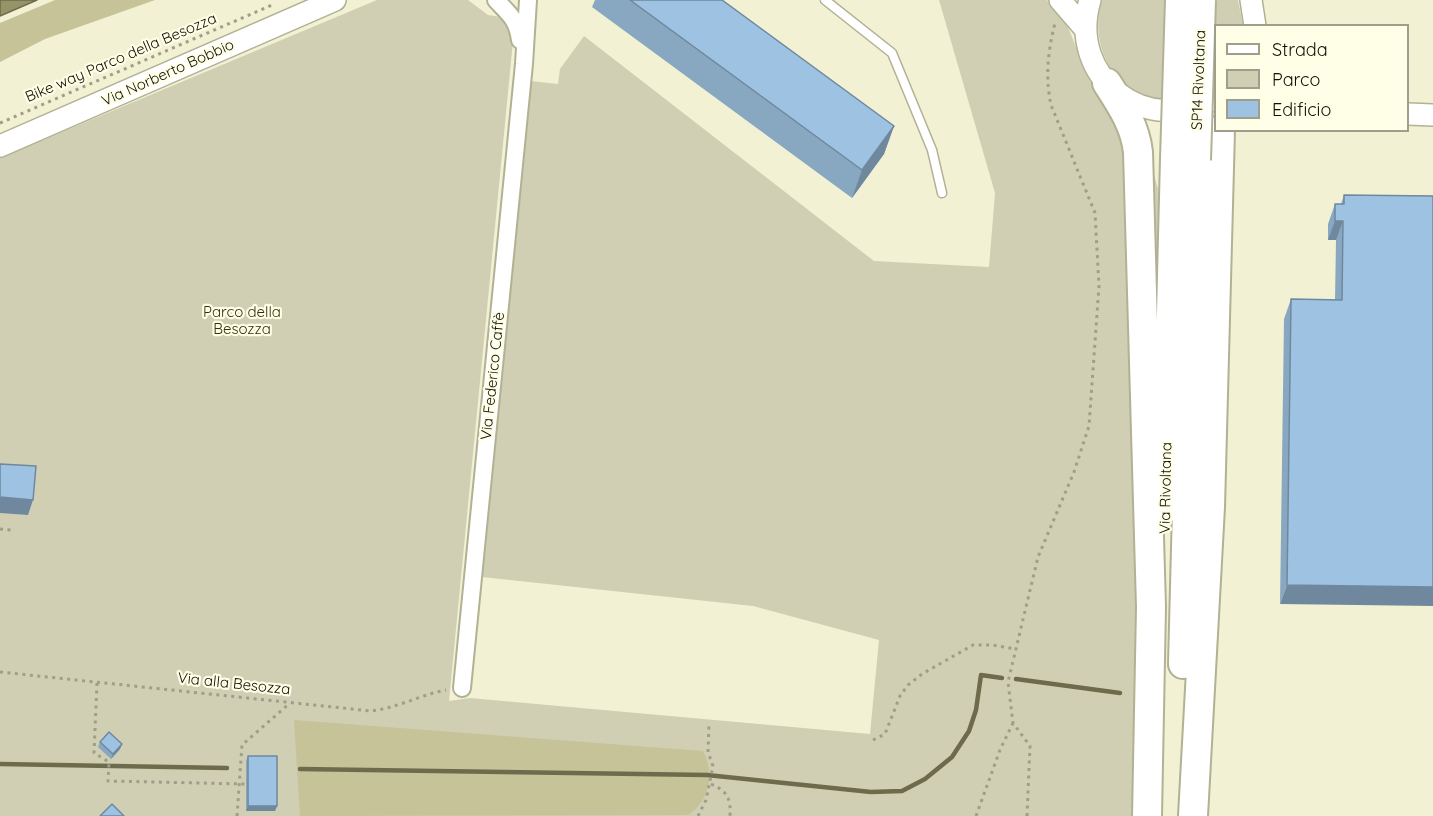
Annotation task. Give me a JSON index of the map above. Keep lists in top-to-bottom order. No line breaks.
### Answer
{"streets":{"highway":["SP14 Rivoltana","Via Rivoltana"],"street":["Via Norberto Bobbio","Via Federico Caffè"],"path":["Bike way Parco della Besozza","Via alla Besozza"]},"crossings":[["SP14 Rivoltana","Via Rivoltana"],["Via Federico Caffè","Via alla Besozza"]],"parks":["Parco della Besozza"],"legend":["Strada","Parco","Edificio"]}
